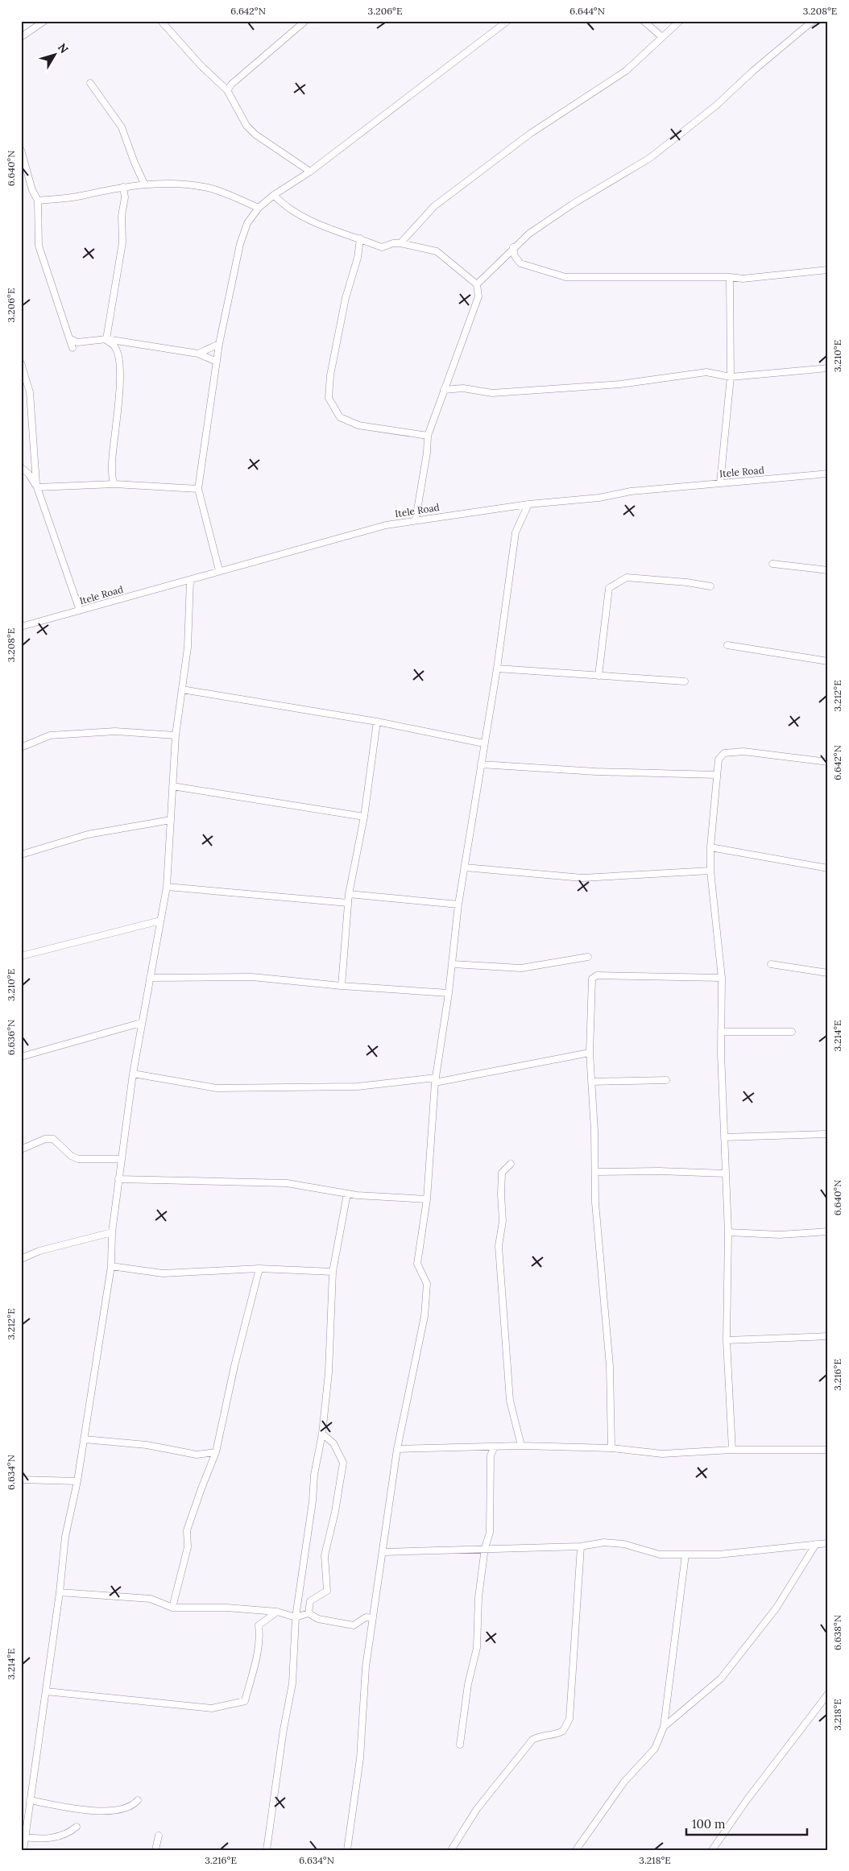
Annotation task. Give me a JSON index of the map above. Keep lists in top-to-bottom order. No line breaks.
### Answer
{"streets":{"street":["Itele Road"]},"scale_bar":"100 m","north":"top right","coordinates":["6.642°N","3.206°E","6.644°N","3.208°E","6.640°N","3.210°E","3.212°E","3.214°E","6.636°N","3.216°E","6.634°N","6.638°N","3.218°E"]}
